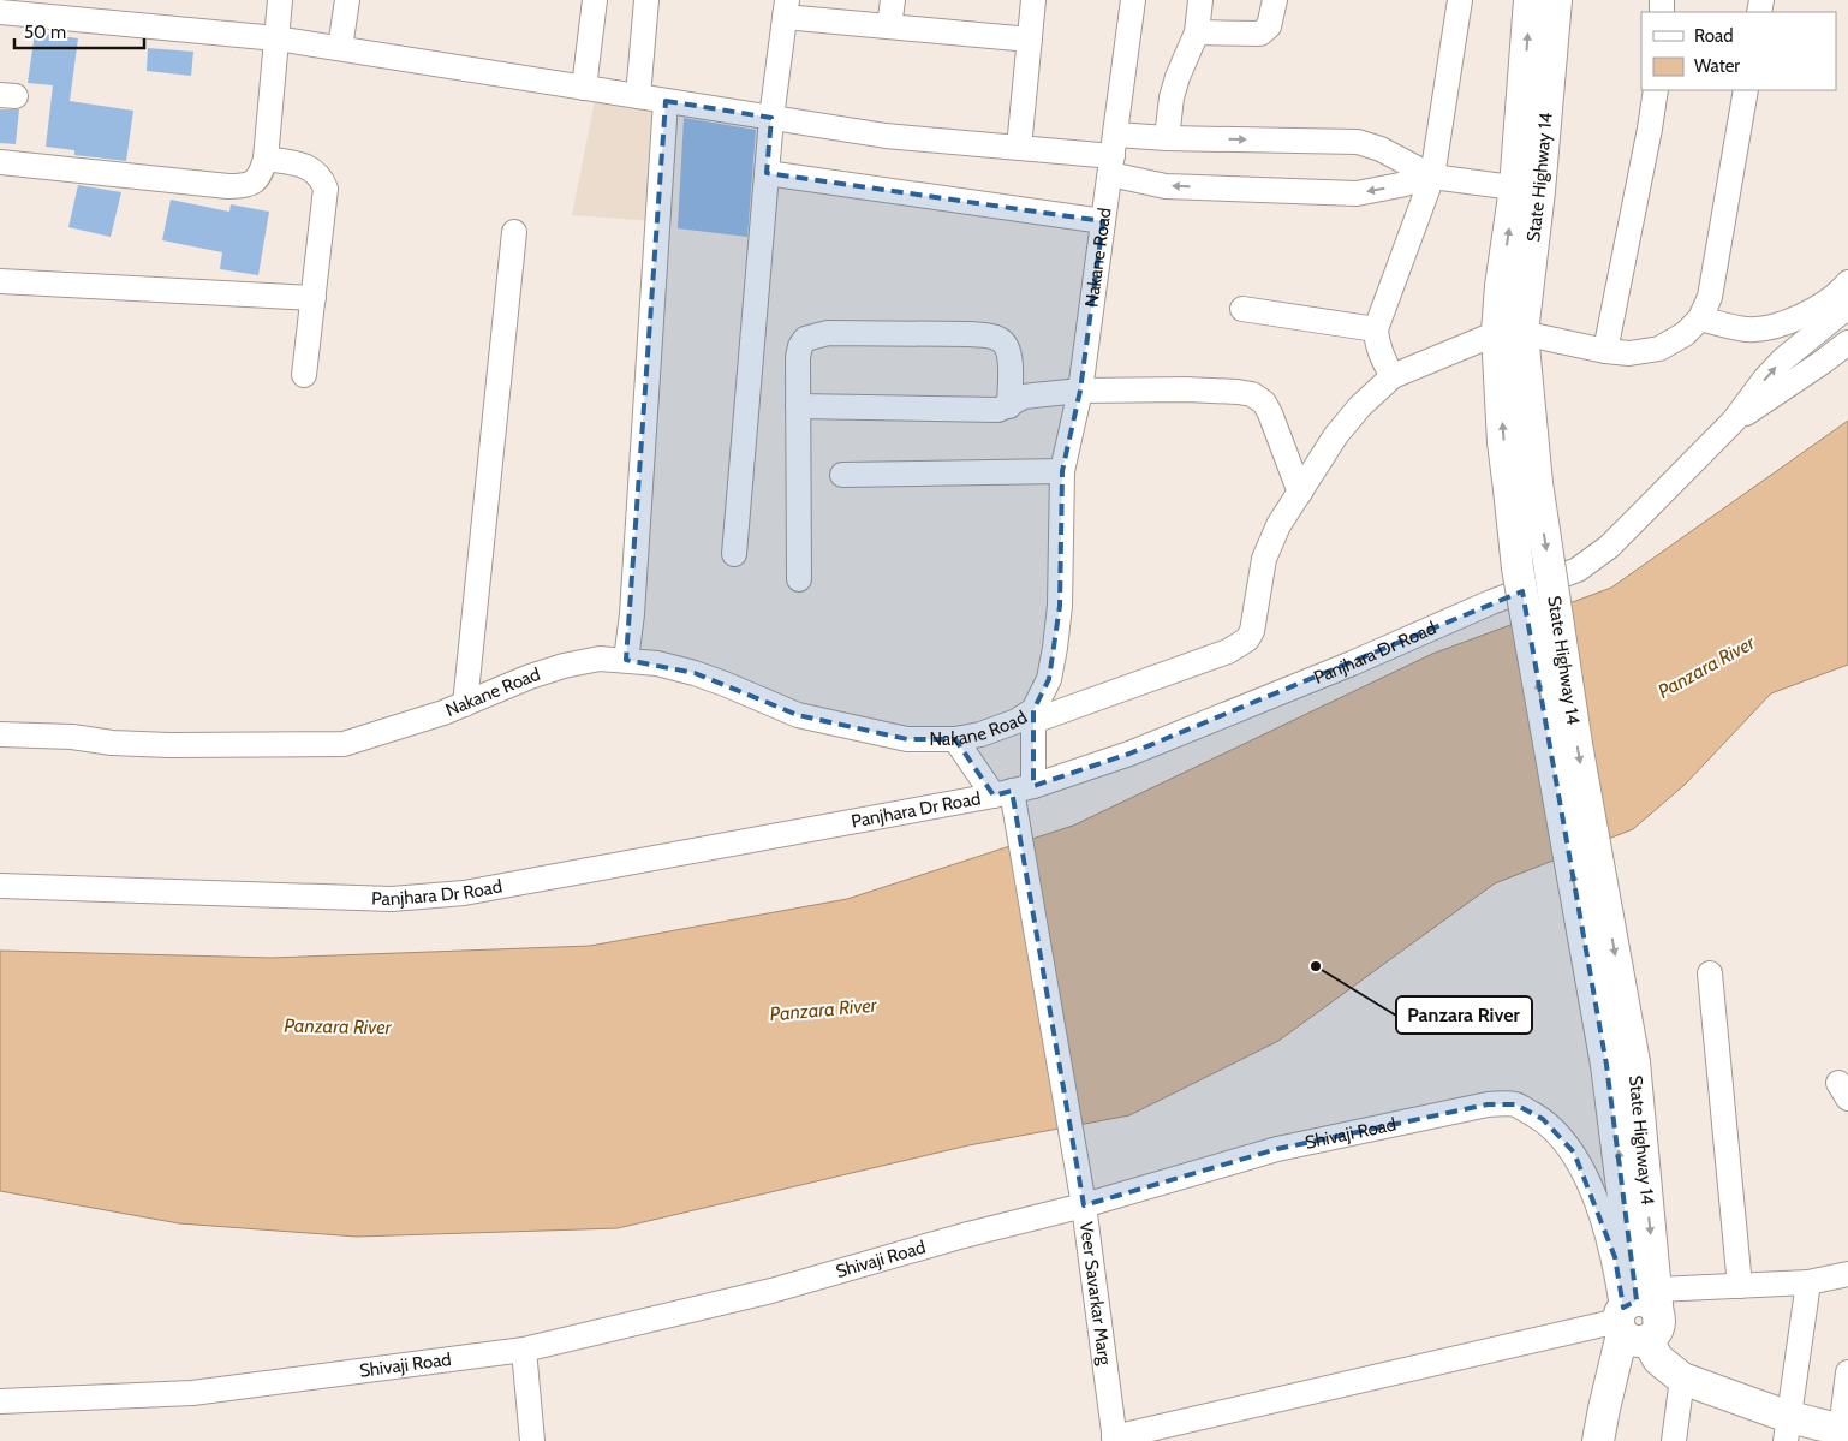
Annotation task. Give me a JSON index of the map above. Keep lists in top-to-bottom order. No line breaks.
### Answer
{"streets":{"main road":["State Highway 14"],"street":["Nakane Road","Panjhara Dr Road","Shivaji Road","Veer Savarkar Marg"]},"crossings":[["State Highway 14","Shivaji Road"],["Panjhara Dr Road","Veer Savarkar Marg"],["Shivaji Road","Veer Savarkar Marg"]],"water":["Panzara River"],"places":["Panzara River"],"legend":["Road","Water"],"scale_bar":"50 m"}
